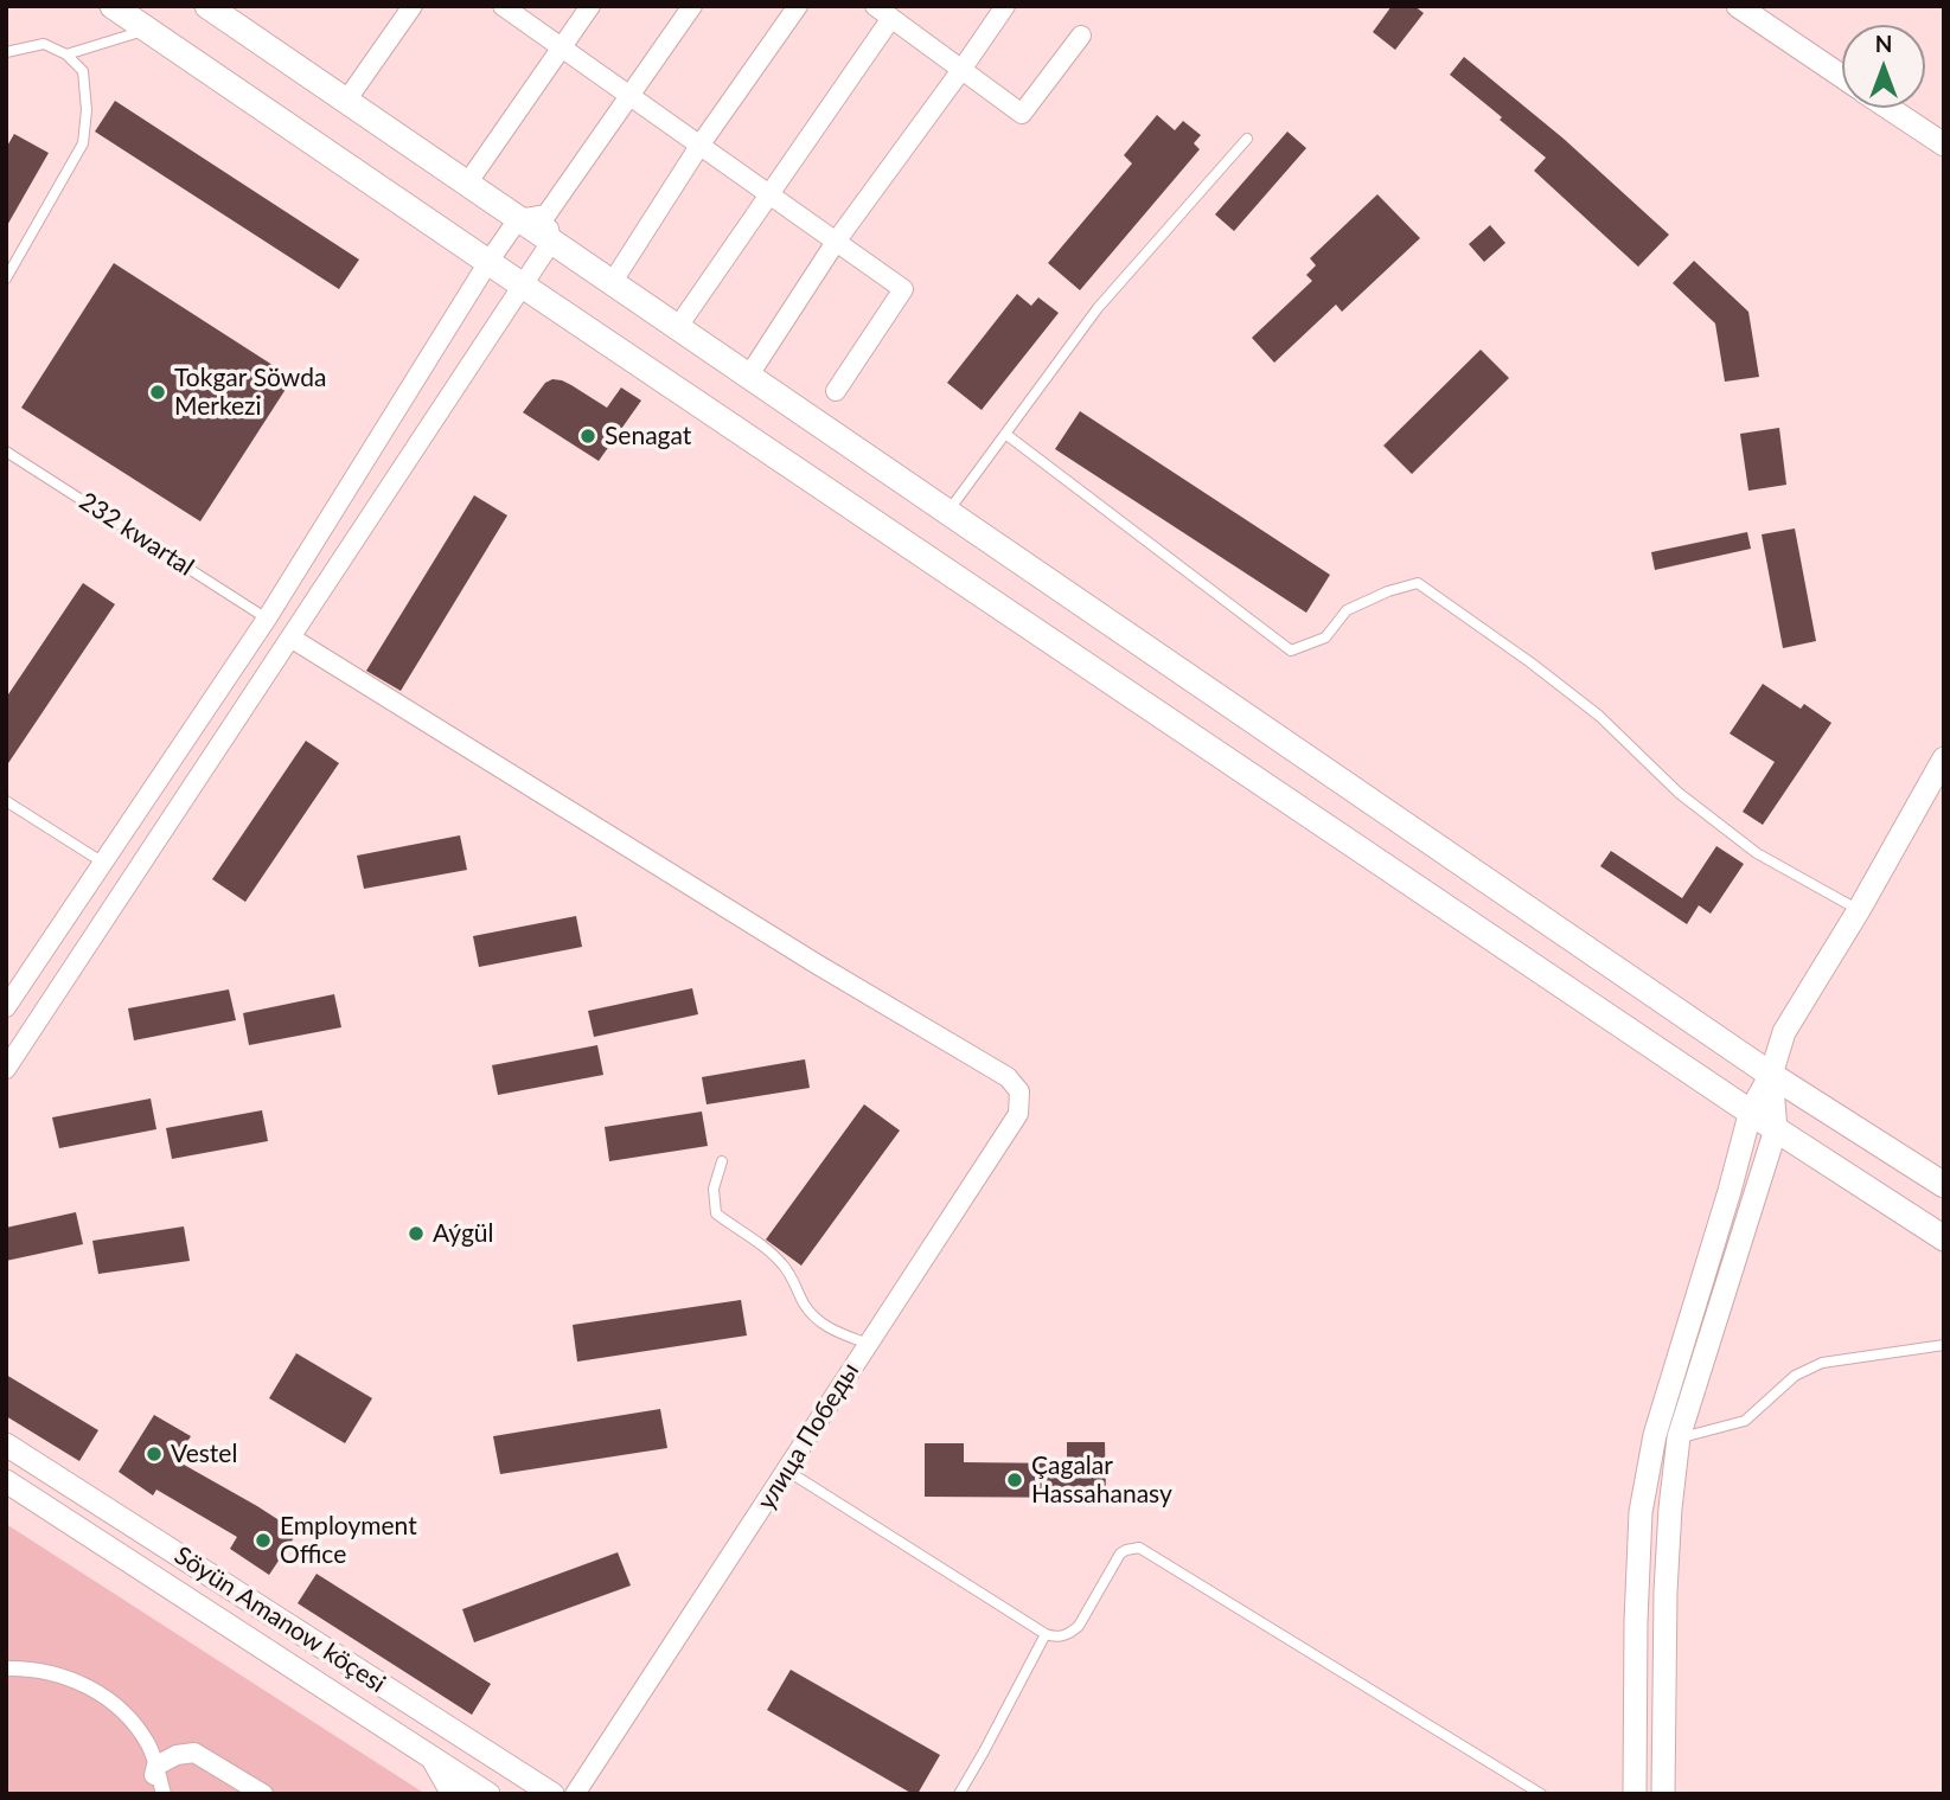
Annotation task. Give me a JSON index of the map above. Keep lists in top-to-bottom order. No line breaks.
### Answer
{"streets":{"street":["улица Победы","Söyün Amanow köçesi"],"lane":["232 kwartal"]},"places":["Tokgar Söwda Merkezi","Senagat","Aýgül","Vestel","Çagalar Hassahanasy","Employment Office"],"north":"top"}
